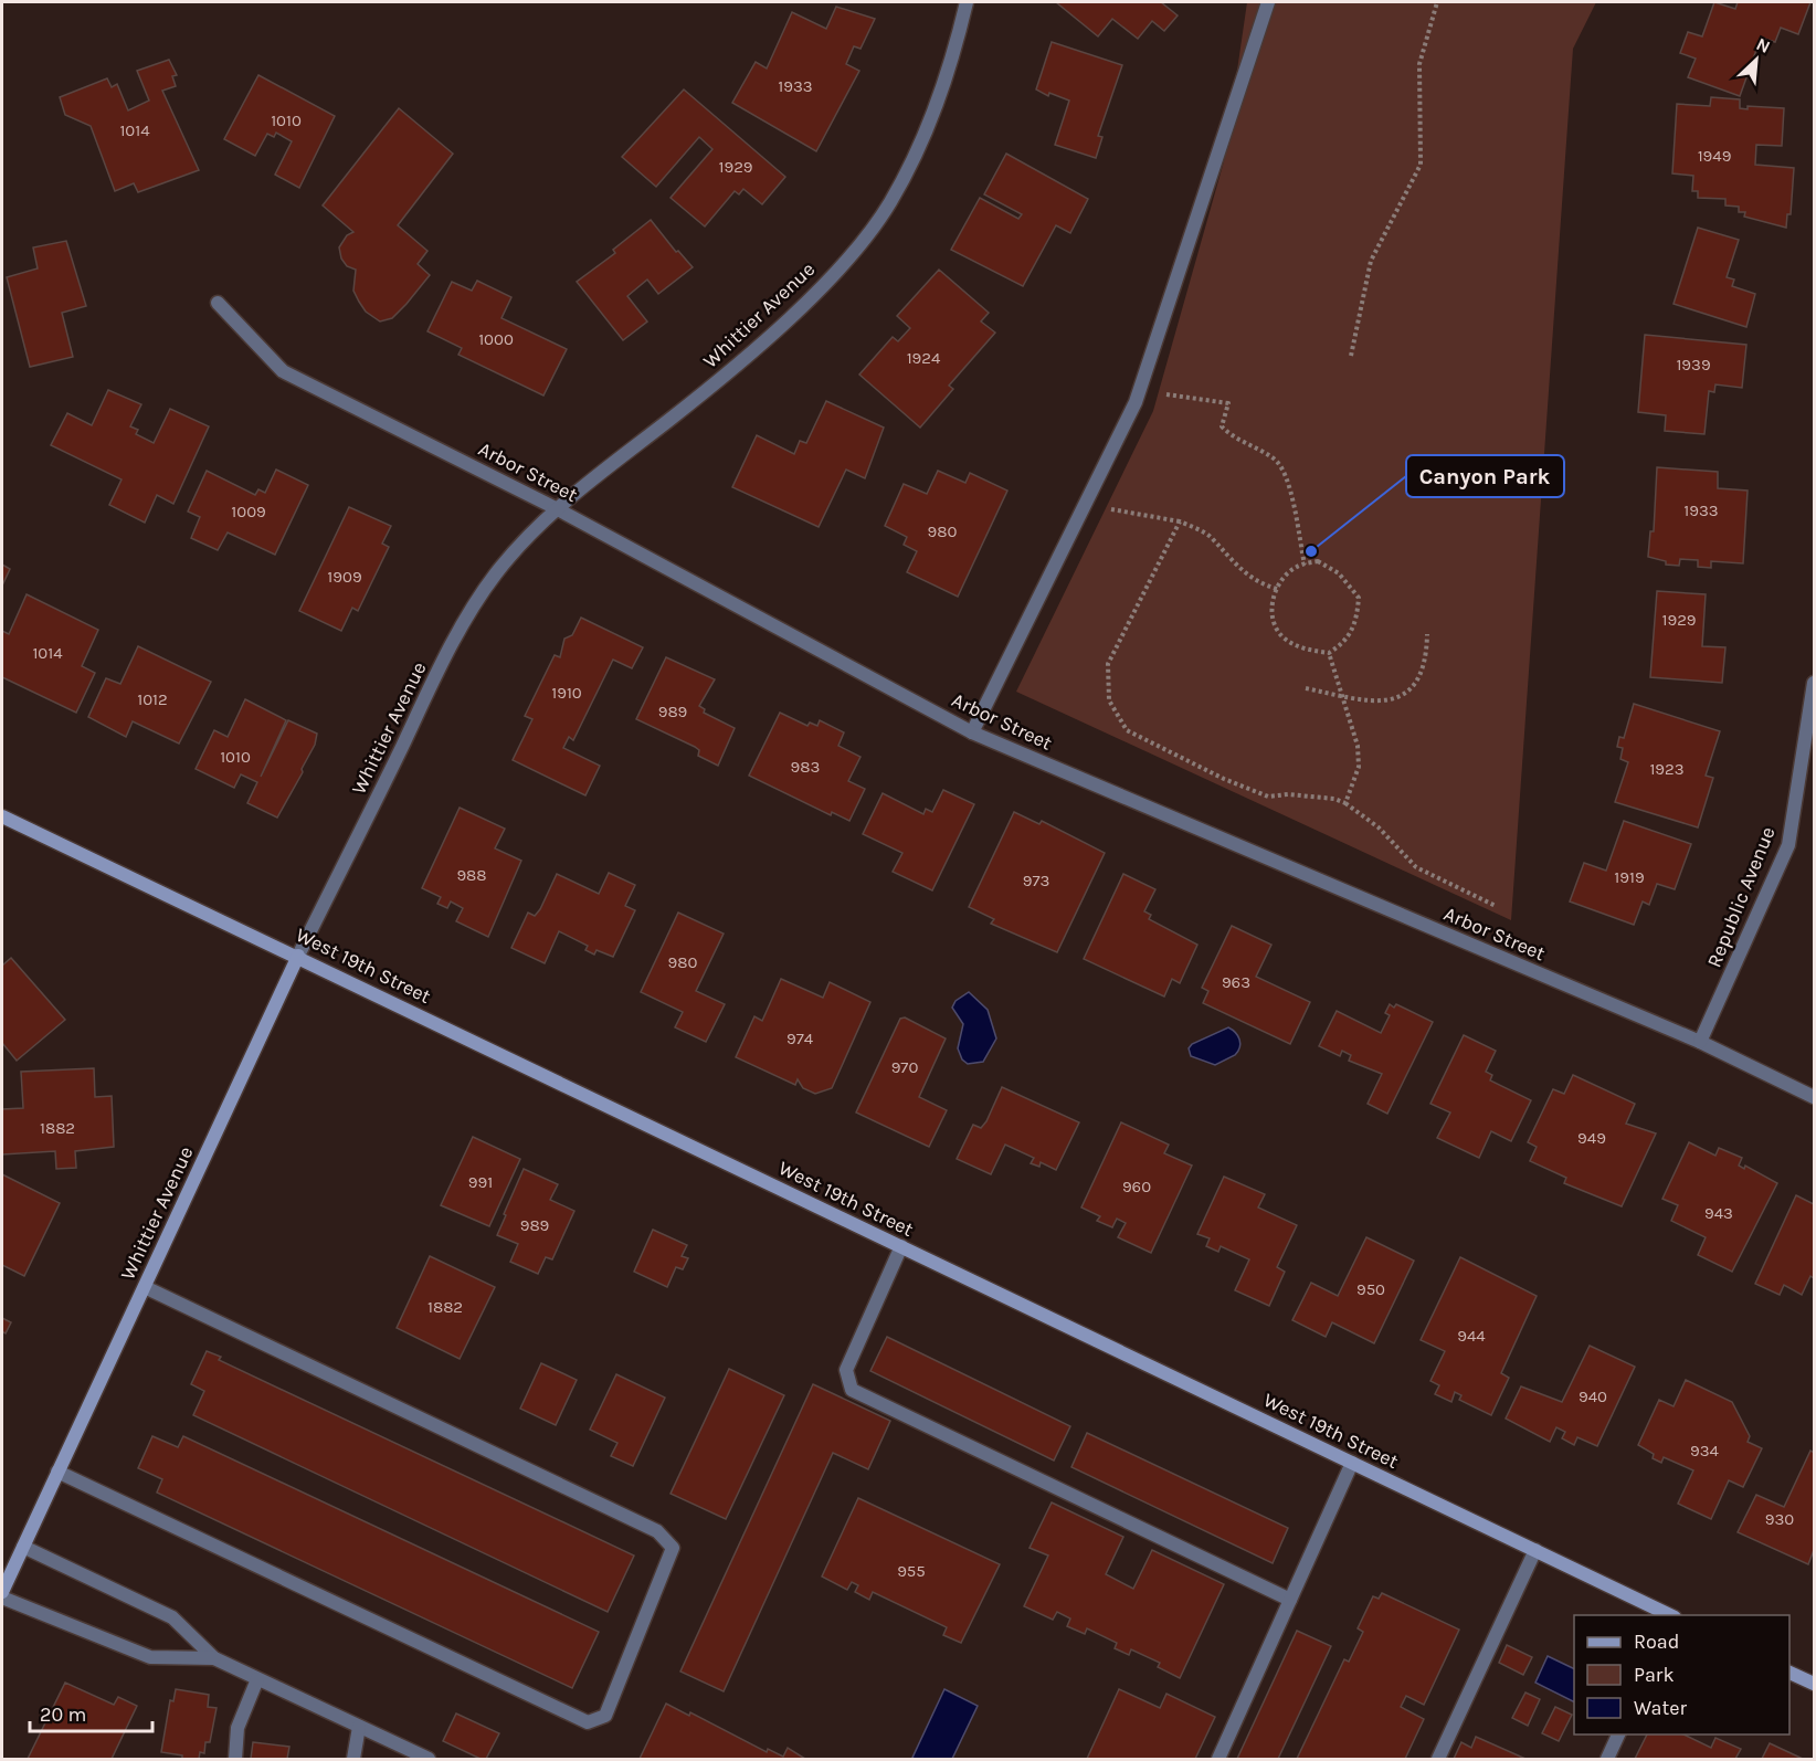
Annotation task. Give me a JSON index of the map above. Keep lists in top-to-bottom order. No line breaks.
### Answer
{"streets":{"street":["Whittier Avenue","Arbor Street","Republic Avenue","West 19th Street"]},"crossings":[["Whittier Avenue","Arbor Street"],["Whittier Avenue","West 19th Street"],["Arbor Street","Republic Avenue"]],"places":["Canyon Park"],"house_numbers":["1933","1010","1014","1949","1929","1000","1924","1939","1933","1009","980","1909","1929","1014","1910","1012","989","1010","983","1923","988","1919","973","980","963","974","970","1882","949","991","960","943","989","950","1882","944","940","934","930","955"],"legend":["Road","Park","Water"],"scale_bar":"20 m","north":"top right"}
